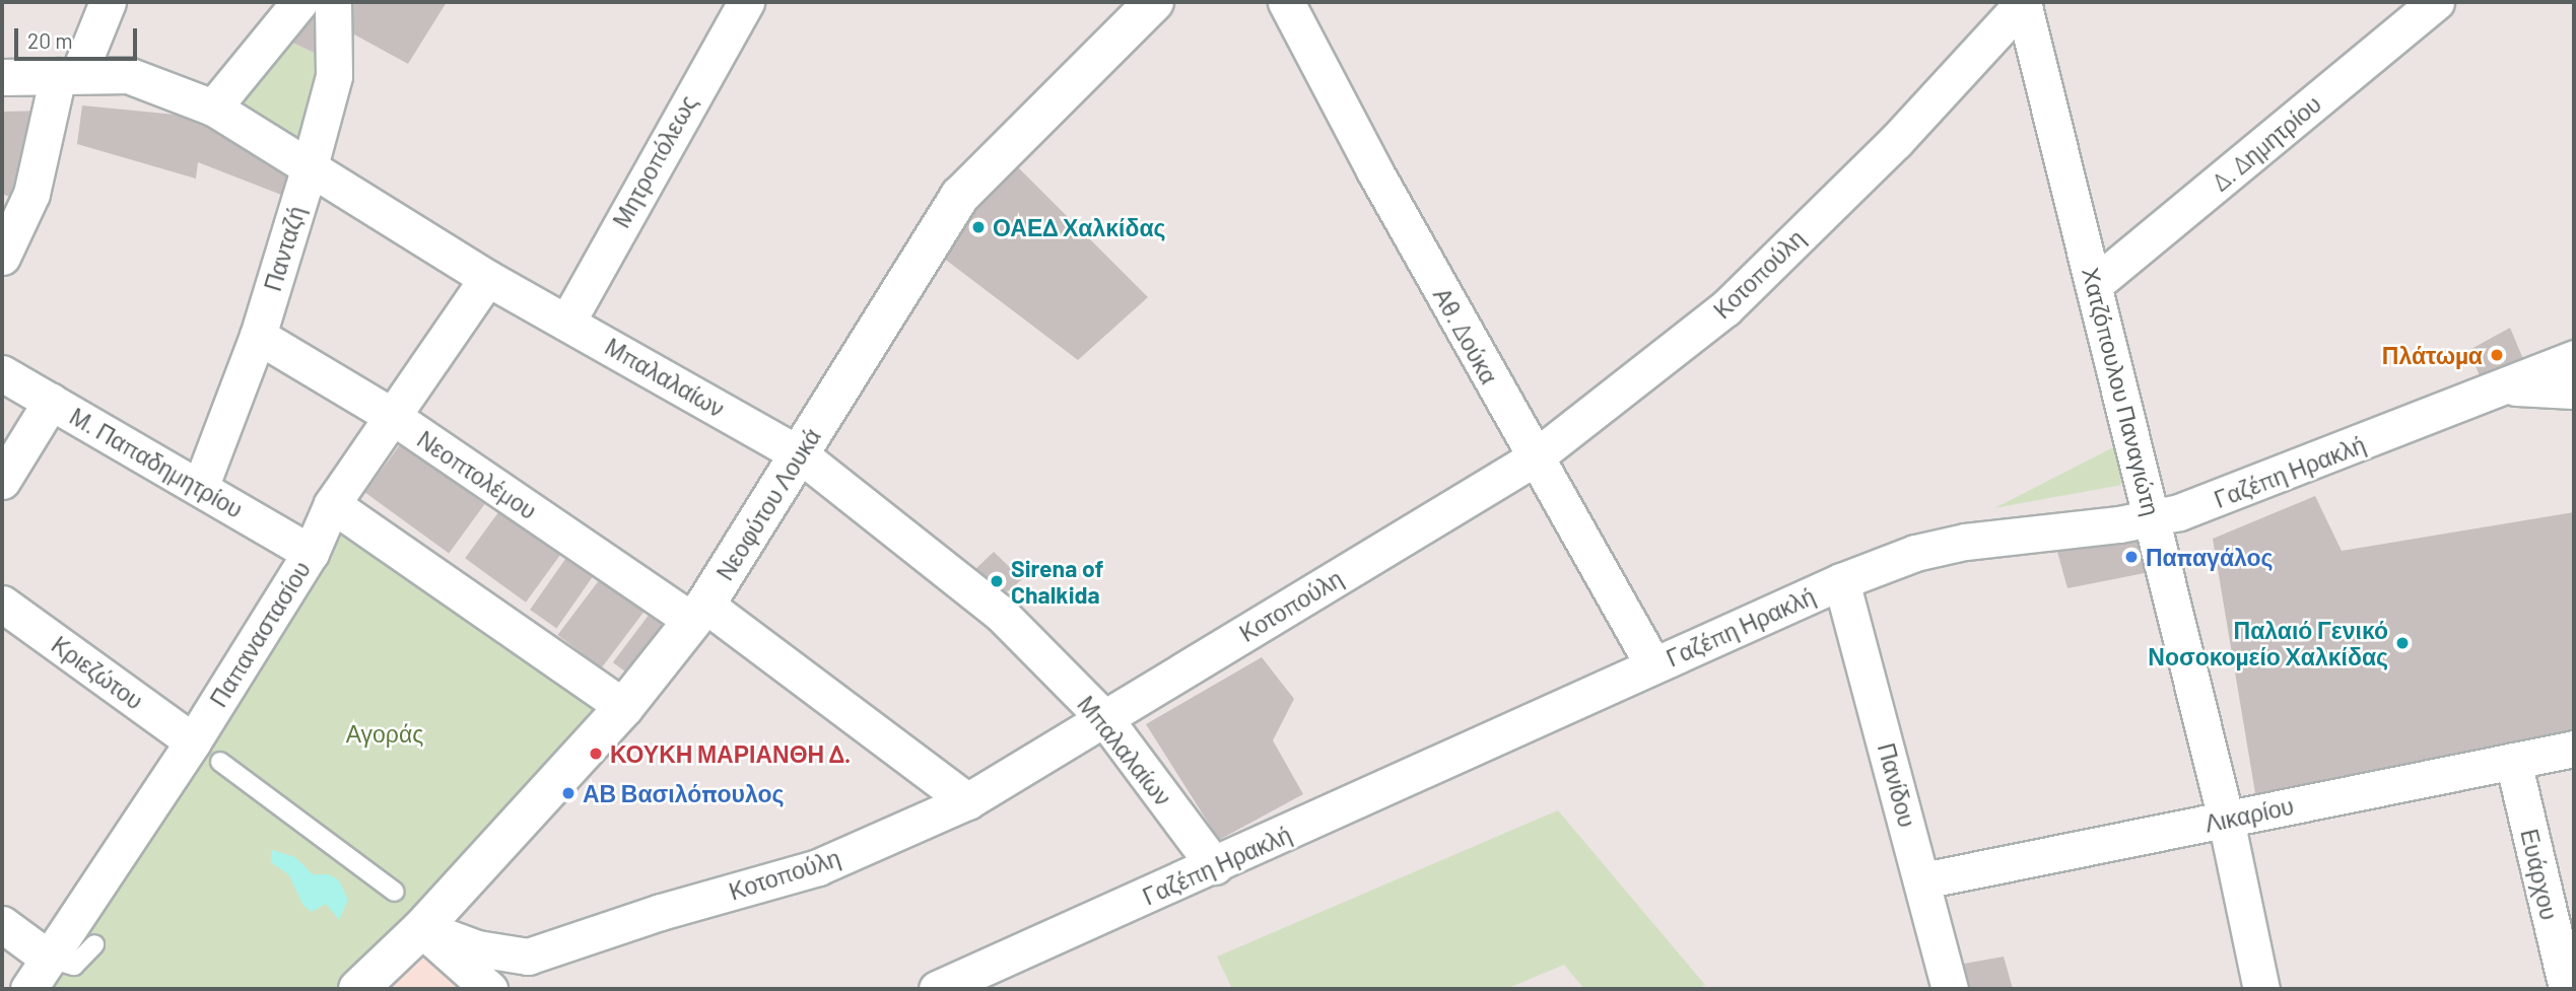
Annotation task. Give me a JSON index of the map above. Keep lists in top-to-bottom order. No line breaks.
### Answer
{"streets":{"main road":["Νεοφύτου Λουκά"],"street":["Δ. Δημητρίου","Μητροπόλεως","Πανταζή","Κοτοπούλη","Αθ. Δούκα","Μπαλαλαίων","Χατζόπουλου Παναγιώτη","Μ. Παπαδημητρίου","Γαζέπη Ηρακλή","Νεοπτολέμου","Παπαναστασίου","Κριεζώτου","Πανίδου","Λικαρίου","Ευάρχου"]},"crossings":[["Δ. Δημητρίου","Χατζόπουλου Παναγιώτη"],["Μητροπόλεως","Μπαλαλαίων"],["Πανταζή","Μπαλαλαίων"],["Πανταζή","Μ. Παπαδημητρίου"],["Πανταζή","Νεοπτολέμου"],["Κοτοπούλη","Αθ. Δούκα"],["Κοτοπούλη","Μπαλαλαίων"],["Κοτοπούλη","Χατζόπουλου Παναγιώτη"],["Κοτοπούλη","Νεοπτολέμου"],["Κοτοπούλη","Νεοφύτου Λουκά"],["Αθ. Δούκα","Γαζέπη Ηρακλή"],["Μπαλαλαίων","Γαζέπη Ηρακλή"],["Μπαλαλαίων","Νεοφύτου Λουκά"],["Μπαλαλαίων","Παπαναστασίου"],["Χατζόπουλου Παναγιώτη","Γαζέπη Ηρακλή"],["Χατζόπουλου Παναγιώτη","Λικαρίου"],["Μ. Παπαδημητρίου","Παπαναστασίου"],["Γαζέπη Ηρακλή","Πανίδου"],["Νεοπτολέμου","Νεοφύτου Λουκά"],["Νεοπτολέμου","Παπαναστασίου"],["Παπαναστασίου","Κριεζώτου"],["Πανίδου","Λικαρίου"],["Λικαρίου","Ευάρχου"]],"parks":["Αγοράς"],"places":["ΟΑΕΔ Χαλκίδας","Πλάτωμα","Παπαγάλος","Sirena of Chalkida","Παλαιό Γενικό Νοσοκομείο Χαλκίδας","ΚΟΥΚΗ ΜΑΡΙΑΝΘΗ Δ.","ΑΒ Βασιλόπουλος"],"scale_bar":"20 m"}
